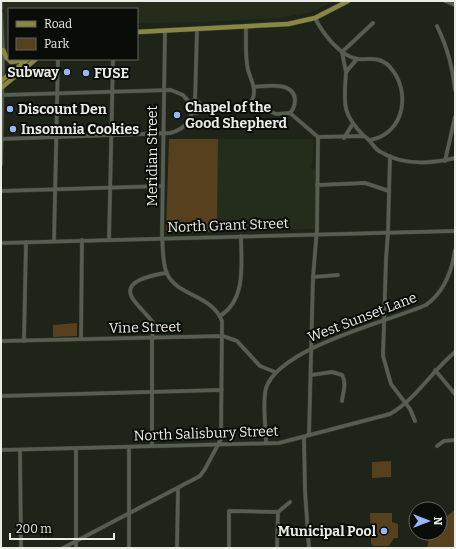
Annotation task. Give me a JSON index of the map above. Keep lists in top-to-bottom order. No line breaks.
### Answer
{"streets":{"street":["Meridian Street","North Grant Street","West Sunset Lane","Vine Street","North Salisbury Street"]},"crossings":[["Meridian Street","North Grant Street"],["West Sunset Lane","Vine Street"]],"places":["Subway","FUSE","Discount Den","Chapel of the Good Shepherd","Insomnia Cookies","Municipal Pool"],"legend":["Road","Park"],"scale_bar":"200 m","north":"right"}
